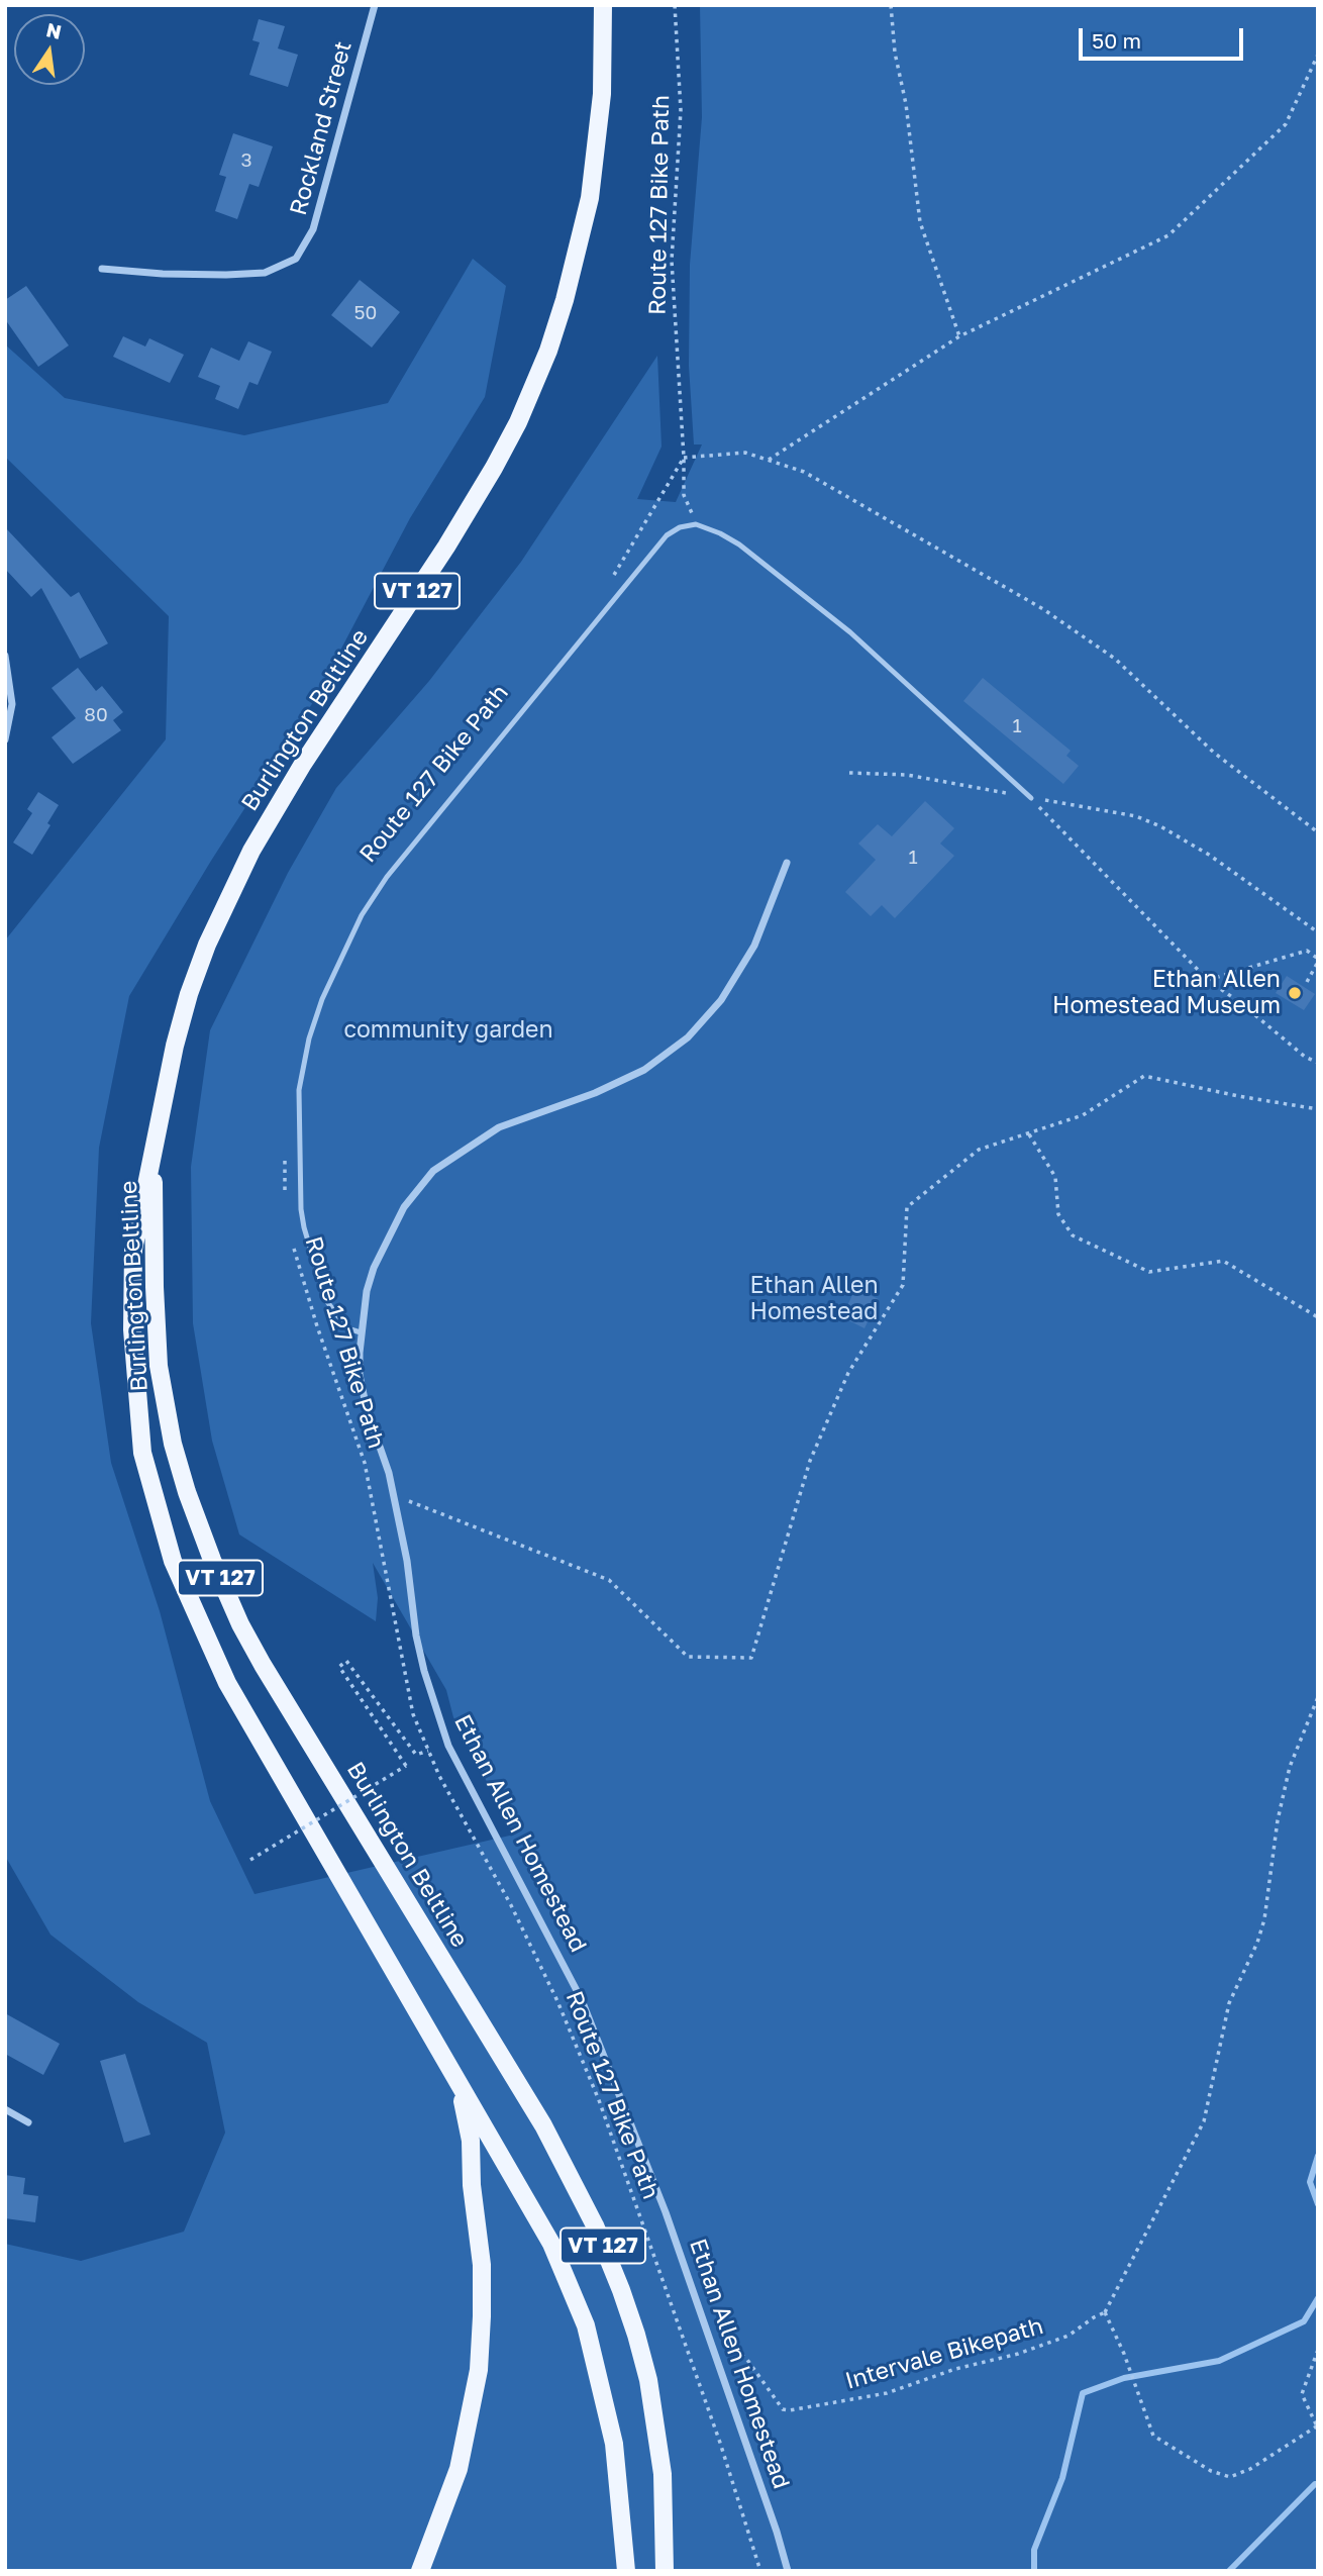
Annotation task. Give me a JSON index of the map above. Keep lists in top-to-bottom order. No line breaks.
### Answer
{"streets":{"main road":["VT 127","Burlington Beltline"],"street":["Rockland Street","Ethan Allen Homestead"],"path":["Route 127 Bike Path","Intervale Bikepath"]},"crossings":[["Ethan Allen Homestead","Intervale Bikepath"]],"parks":["community garden","Ethan Allen Homestead"],"places":["Ethan Allen Homestead Museum"],"house_numbers":["3","50","80","1","1"],"scale_bar":"50 m","north":"top"}
